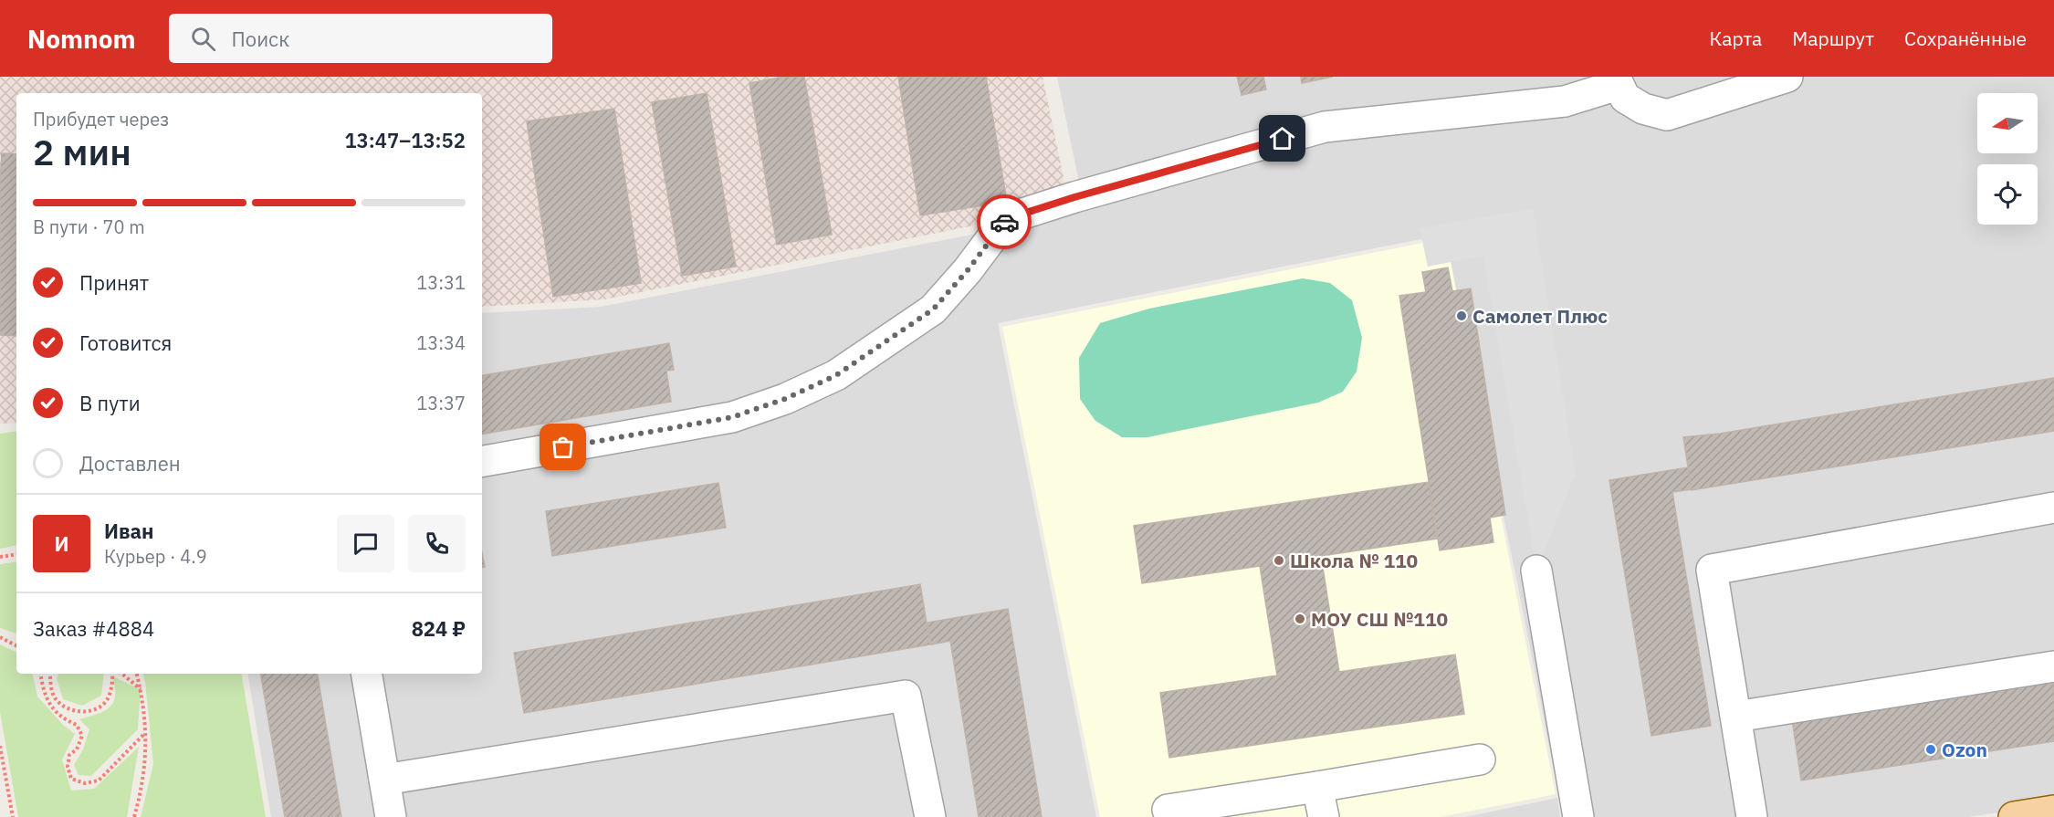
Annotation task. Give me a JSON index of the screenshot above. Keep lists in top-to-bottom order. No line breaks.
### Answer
{"places":["Самолет Плюс","Школа № 110","МОУ СШ №110","Ozon"],"north":"left","page":{"header":"Nomnom","search":"Поиск","nav":["Карта","Маршрут","Сохранённые"],"heading":["2 мин","Прибудет через","13:47–13:52"],"panel":["Иван","Курьер · 4.9","Заказ #4884","824 ₽"],"bar":"В пути · 70 m","list":[["Принят","13:31"],["Готовится","13:34"],["В пути","13:37"],"Доставлен"],"round":"И"}}
